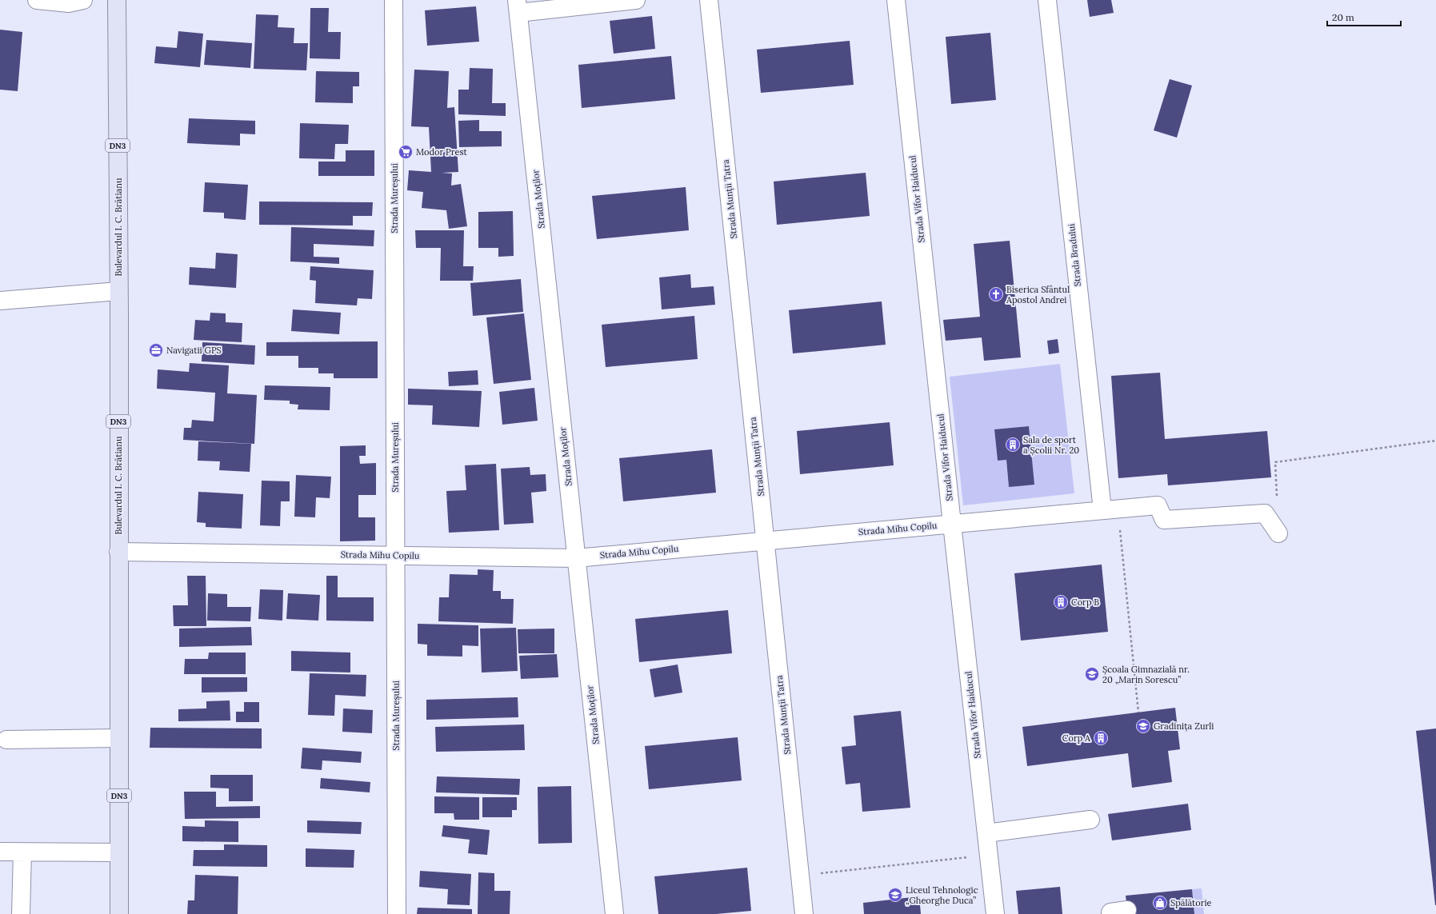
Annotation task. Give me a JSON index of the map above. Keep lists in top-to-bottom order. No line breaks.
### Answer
{"streets":{"main road":["DN3","Bulevardul I. C. Brătianu"],"street":["Strada Mureșului","Strada Moților","Strada Munții Tatra","Strada Vifor Haiducul","Strada Bradului","Strada Mihu Copilu"]},"crossings":[["Strada Mureșului","Strada Mihu Copilu"],["Strada Moților","Strada Mihu Copilu"],["Strada Munții Tatra","Strada Mihu Copilu"],["Strada Vifor Haiducul","Strada Mihu Copilu"],["Bulevardul I. C. Brătianu","Strada Mihu Copilu"],["Strada Bradului","Strada Mihu Copilu"]],"places":{"supermarket":["Modor Prest"],"church":["Biserica Sfântul Apostol Andrei"],"office":["Navigatii GPS"],"building":["Sala de sport a Școlii Nr. 20","Corp B","Corp A"],"school or university":["Școala Gimnazială nr. 20 „Marin Sorescu”","Gradinița Zurli","Liceul Tehnologic „Gheorghe Duca”"],"shop":["Spălătorie"]},"scale_bar":"20 m"}
